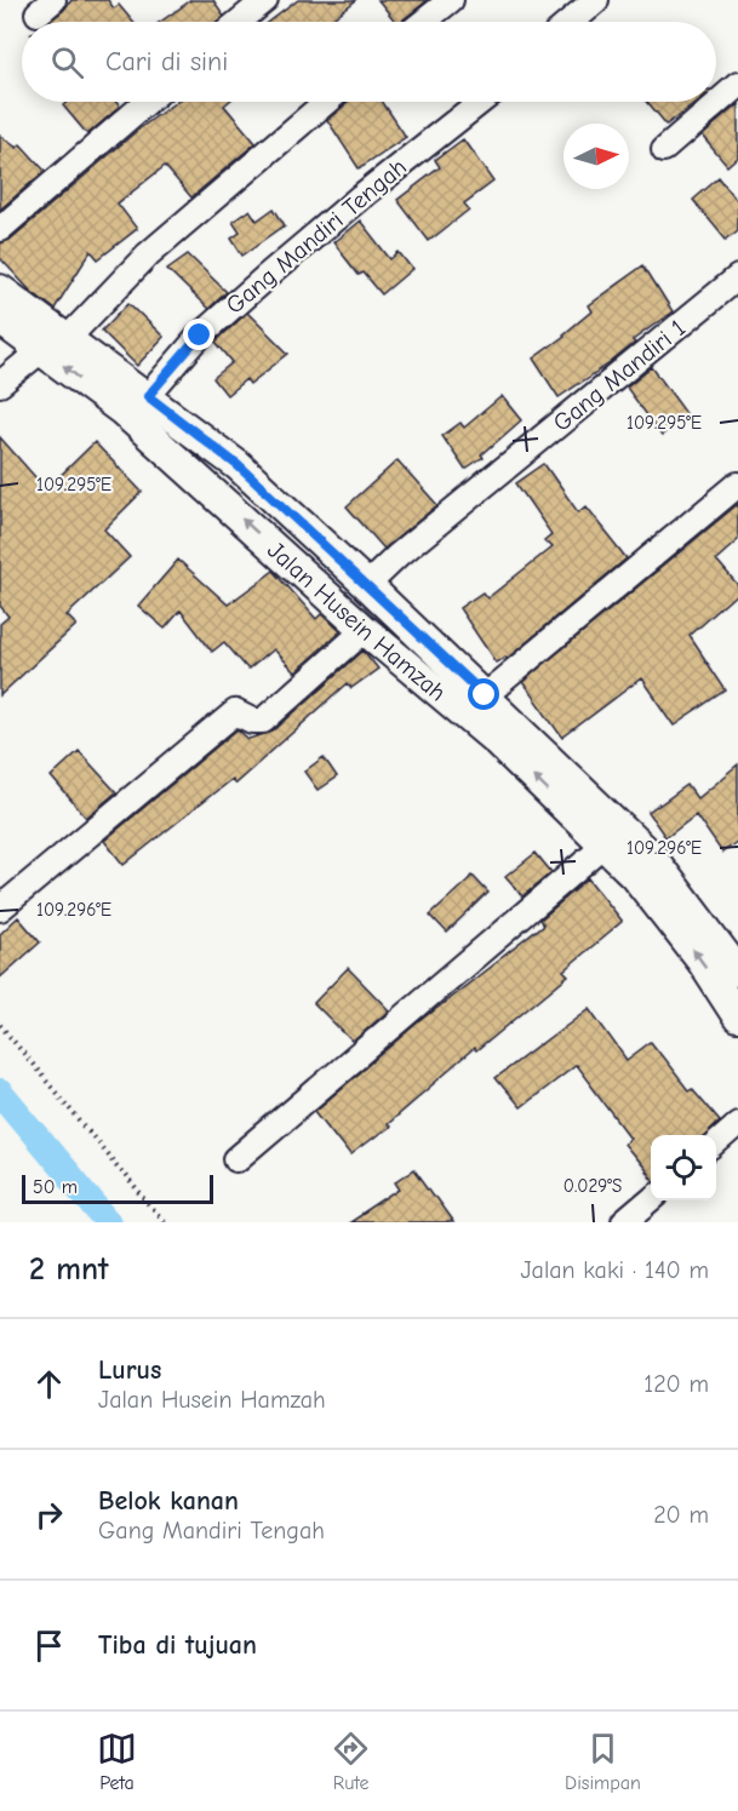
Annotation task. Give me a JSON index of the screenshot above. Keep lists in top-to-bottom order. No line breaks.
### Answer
{"streets":{"street":["Gang Mandiri Tengah","Gang Mandiri 1","Jalan Husein Hamzah"]},"crossings":[["Gang Mandiri Tengah","Jalan Husein Hamzah"],["Gang Mandiri 1","Jalan Husein Hamzah"]],"scale_bar":"50 m","north":"right","page":{"search":"Cari di sini","scale":"50 m","heading":["2 mnt","Jalan kaki · 140 m"],"list":[["Lurus","Jalan Husein Hamzah","120 m"],["Belok kanan","Gang Mandiri Tengah","20 m"],"Tiba di tujuan"],"nav":["Peta","Rute","Disimpan"]},"coordinates":["109.295°E","109.296°E","0.029°S"]}
